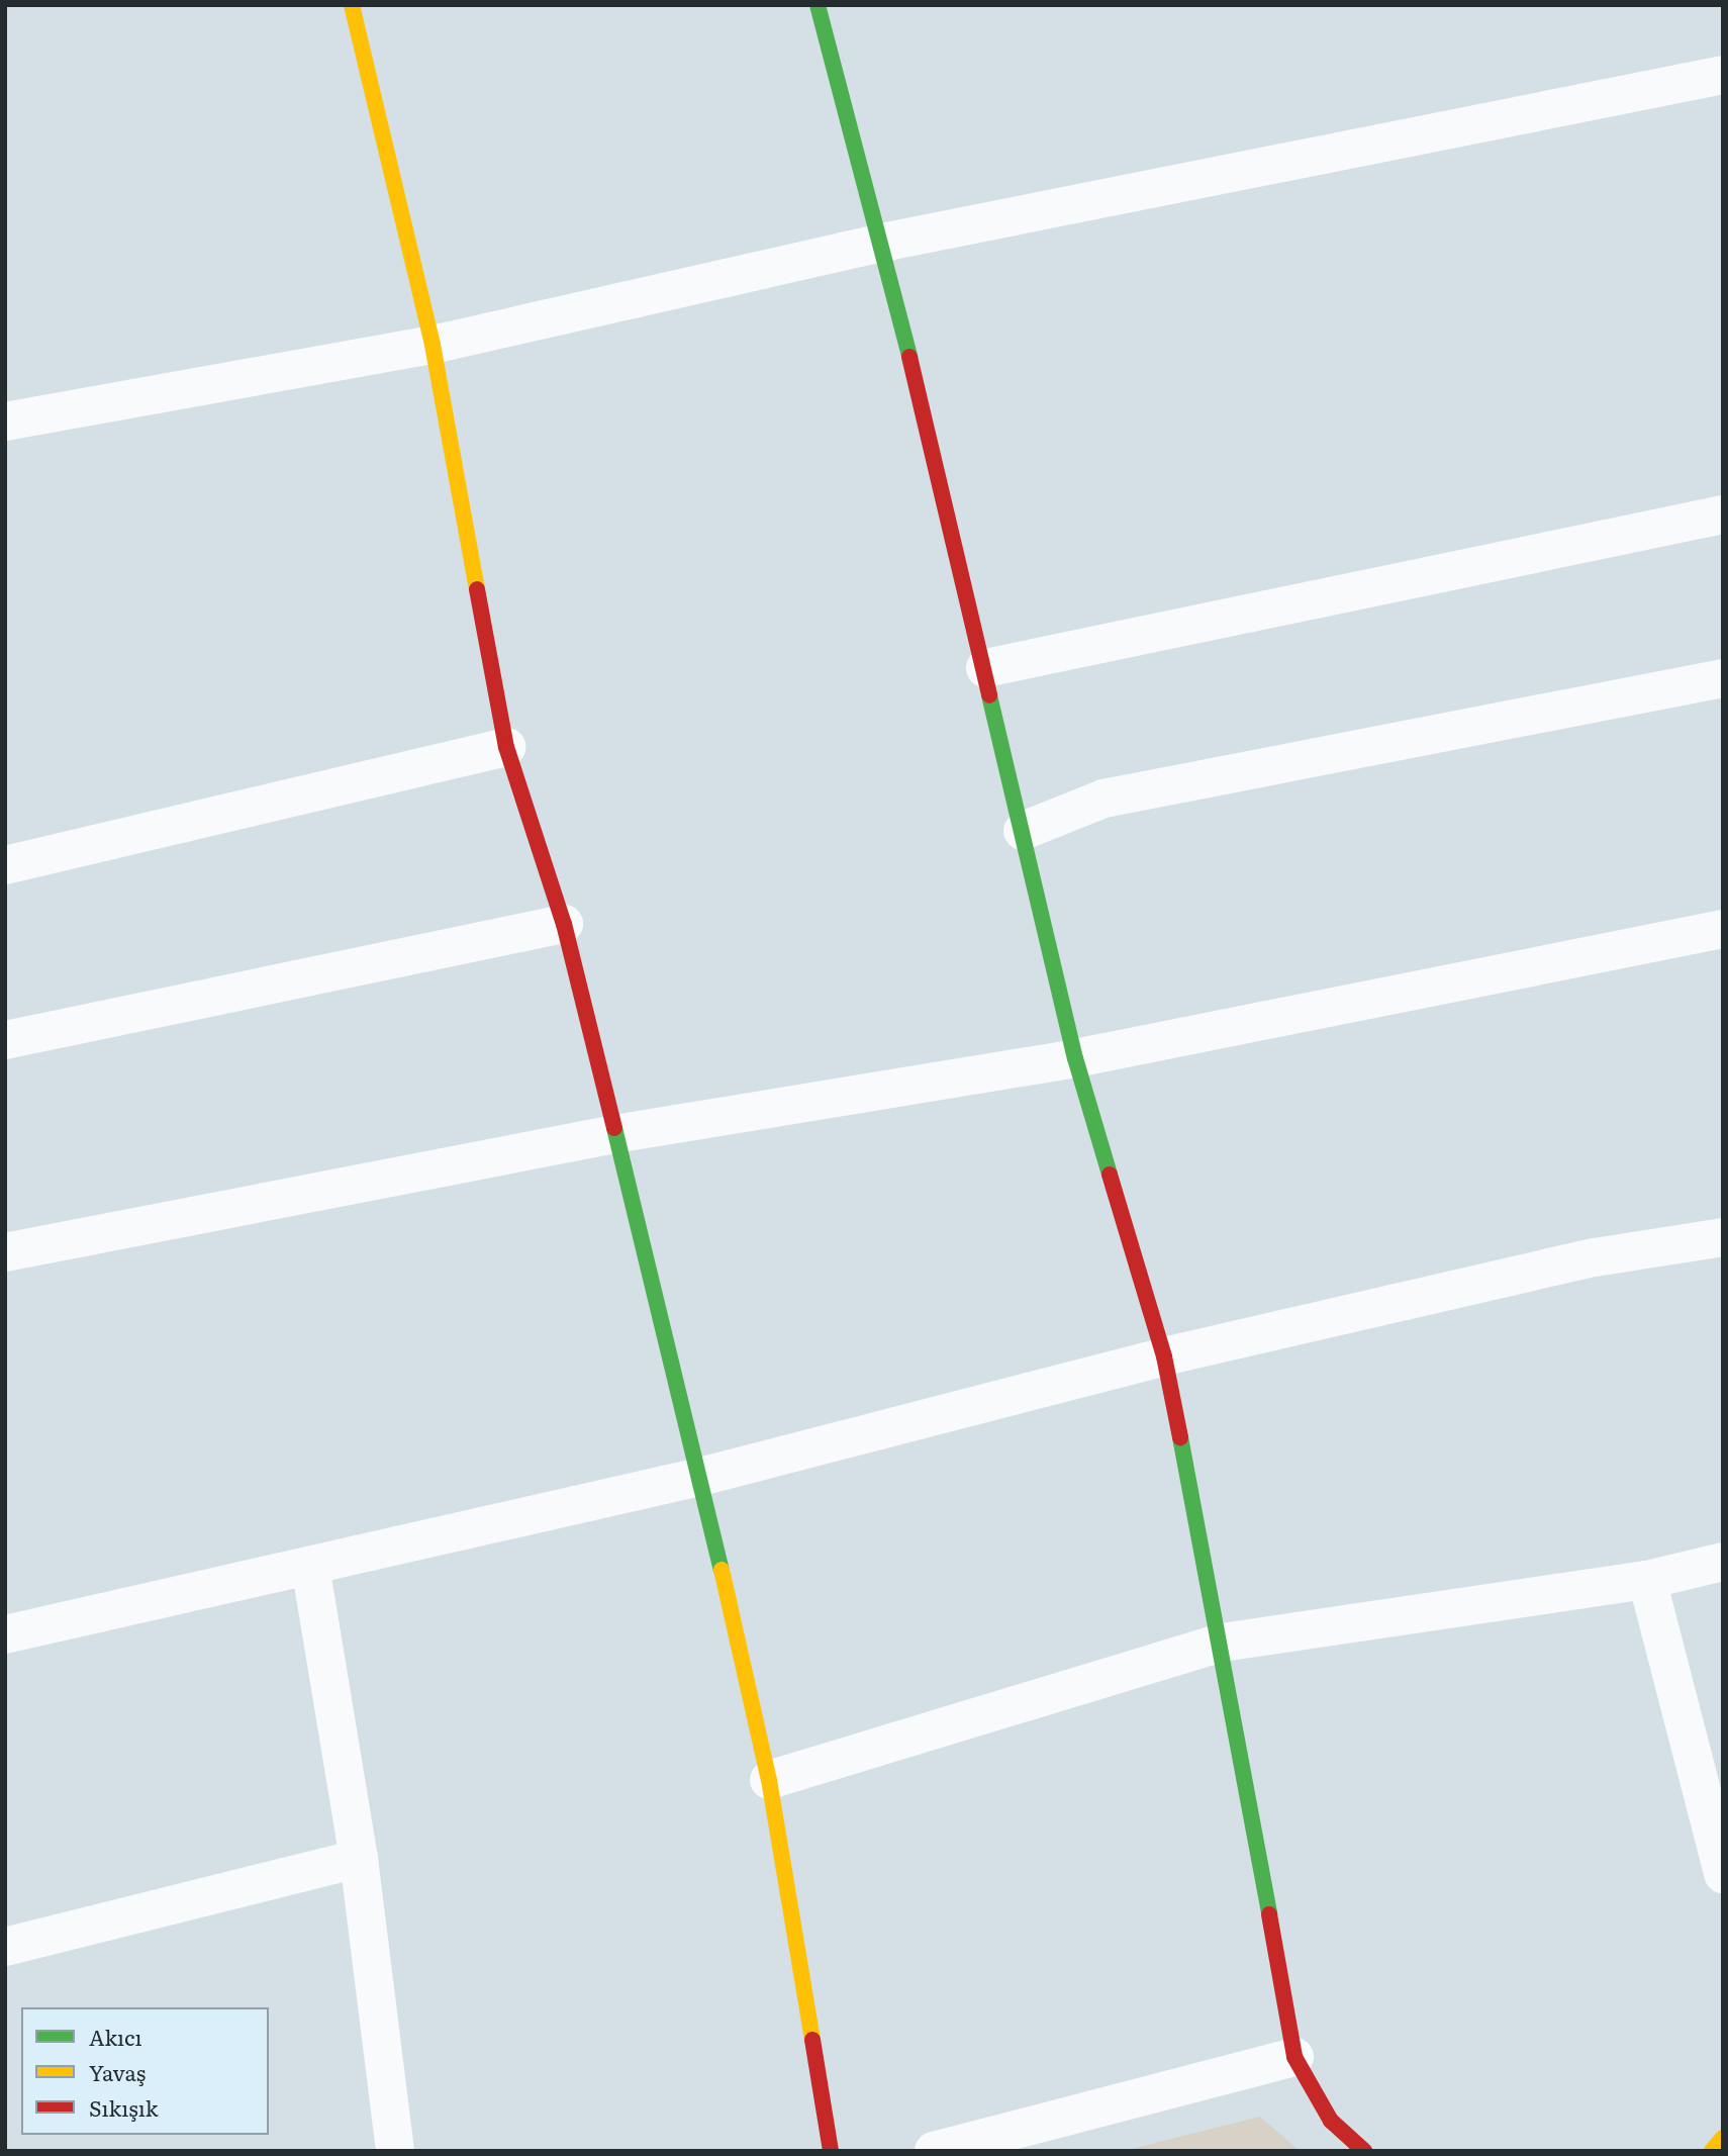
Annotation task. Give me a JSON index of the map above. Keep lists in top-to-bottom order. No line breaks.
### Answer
{"legend":["Akıcı","Yavaş","Sıkışık"]}
